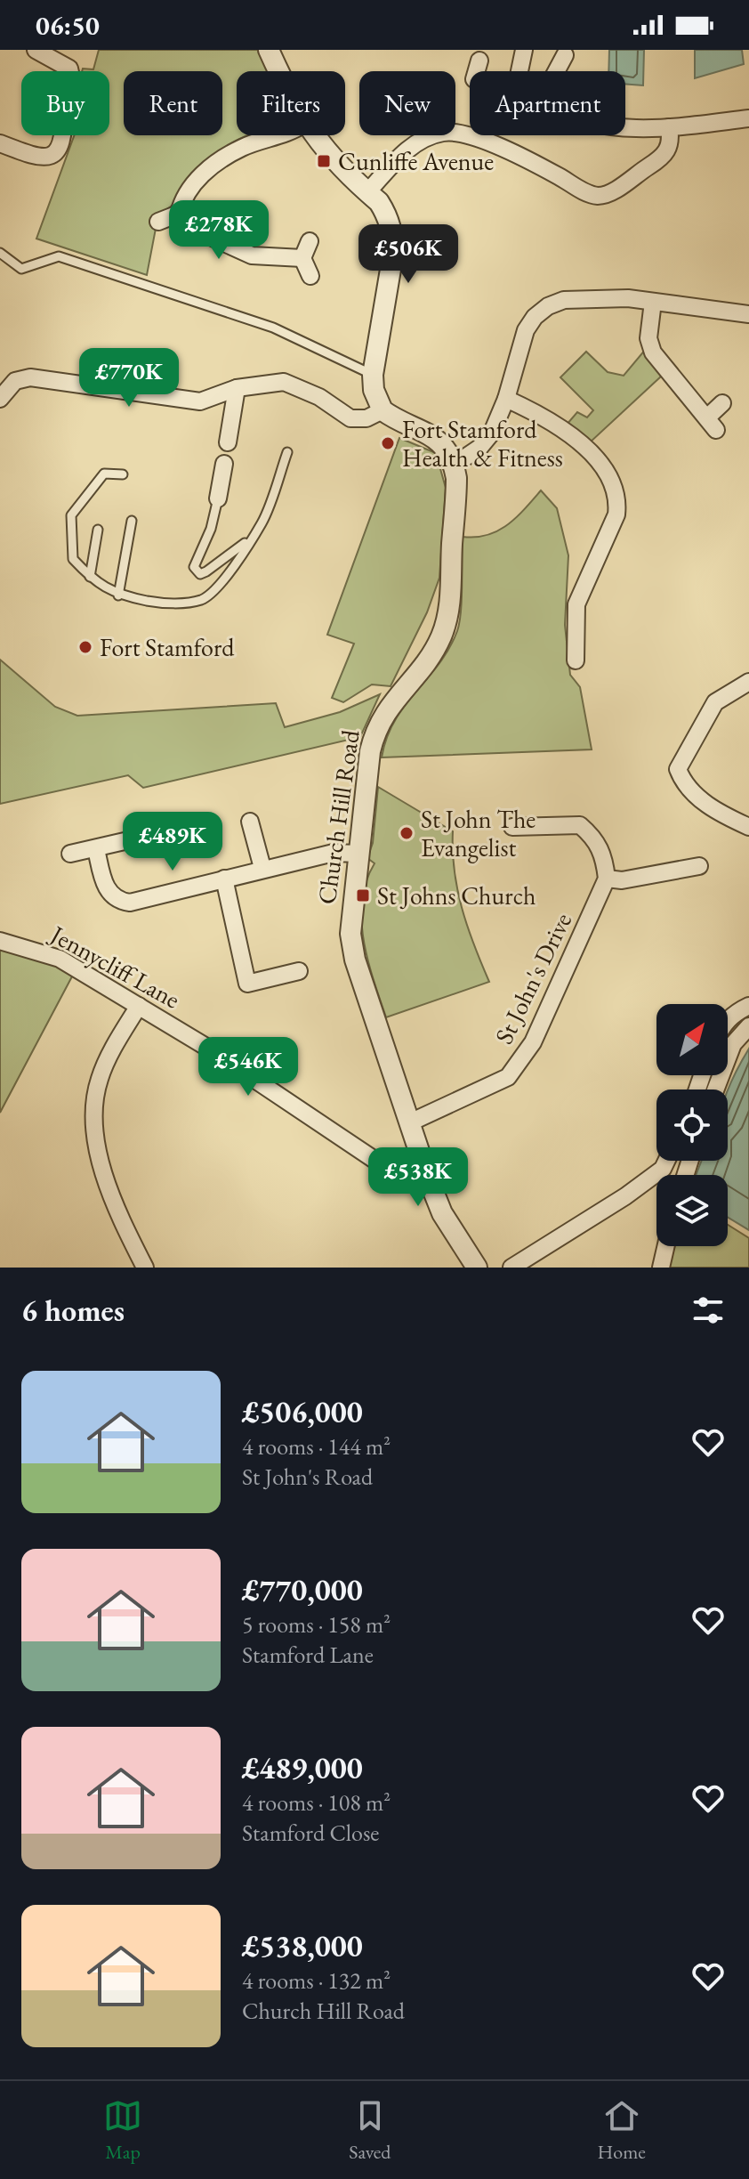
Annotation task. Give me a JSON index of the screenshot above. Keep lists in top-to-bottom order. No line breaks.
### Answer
{"streets":{"street":["Church Hill Road","Jennycliff Lane","St John's Drive"]},"crossings":[["Church Hill Road","Jennycliff Lane"],["Church Hill Road","St John's Drive"]],"places":{"transit":["Cunliffe Avenue","St Johns Church"],"other":["Fort Stamford Health & Fitness","Fort Stamford","St John The Evangelist"]},"north":"top right","page":{"status":"06:50","chip":["Buy","Rent","Filters","New","Apartment"],"price":["£278K","£506K","£770K","£489K","£546K","£538K"],"heading":"6 homes","list":[{"name":"£506,000","note":"4 rooms · 144 m² · St John's Road"},{"name":"£770,000","note":"5 rooms · 158 m² · Stamford Lane"},{"name":"£489,000","note":"4 rooms · 108 m² · Stamford Close"},{"name":"£538,000","note":"4 rooms · 132 m² · Church Hill Road"}],"tabs":["Map","Saved","Home"]}}
